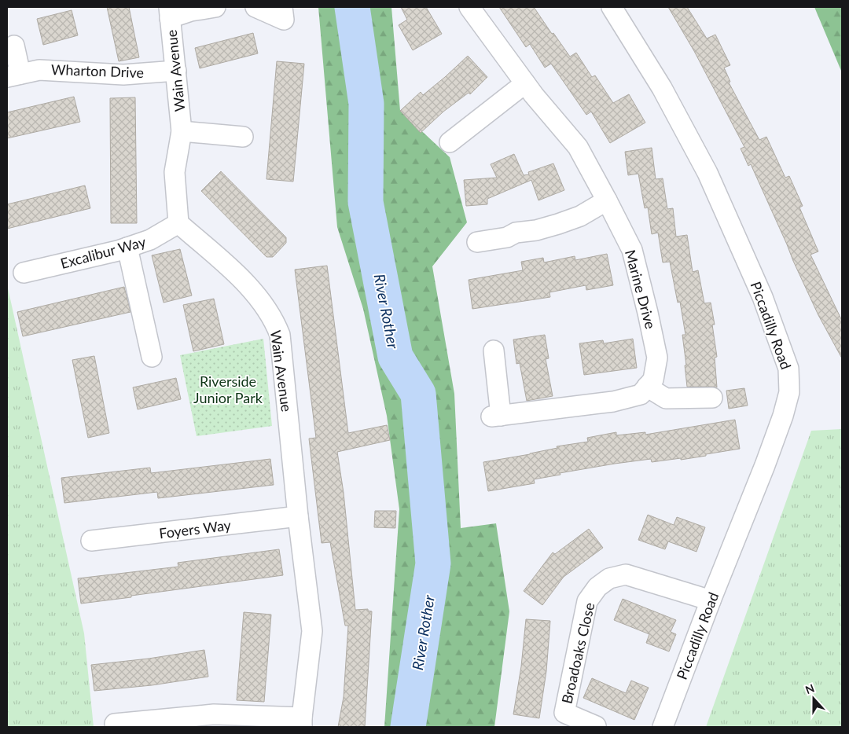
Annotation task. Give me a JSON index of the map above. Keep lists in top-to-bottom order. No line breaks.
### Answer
{"streets":{"street":["Wharton Drive","Wain Avenue","Excalibur Way","Marine Drive","Piccadilly Road","Foyers Way","Broadoaks Close"]},"crossings":[["Wharton Drive","Wain Avenue"],["Wain Avenue","Excalibur Way"],["Wain Avenue","Foyers Way"],["Piccadilly Road","Broadoaks Close"]],"water":["River Rother"],"parks":["Riverside Junior Park"],"north":"top"}
